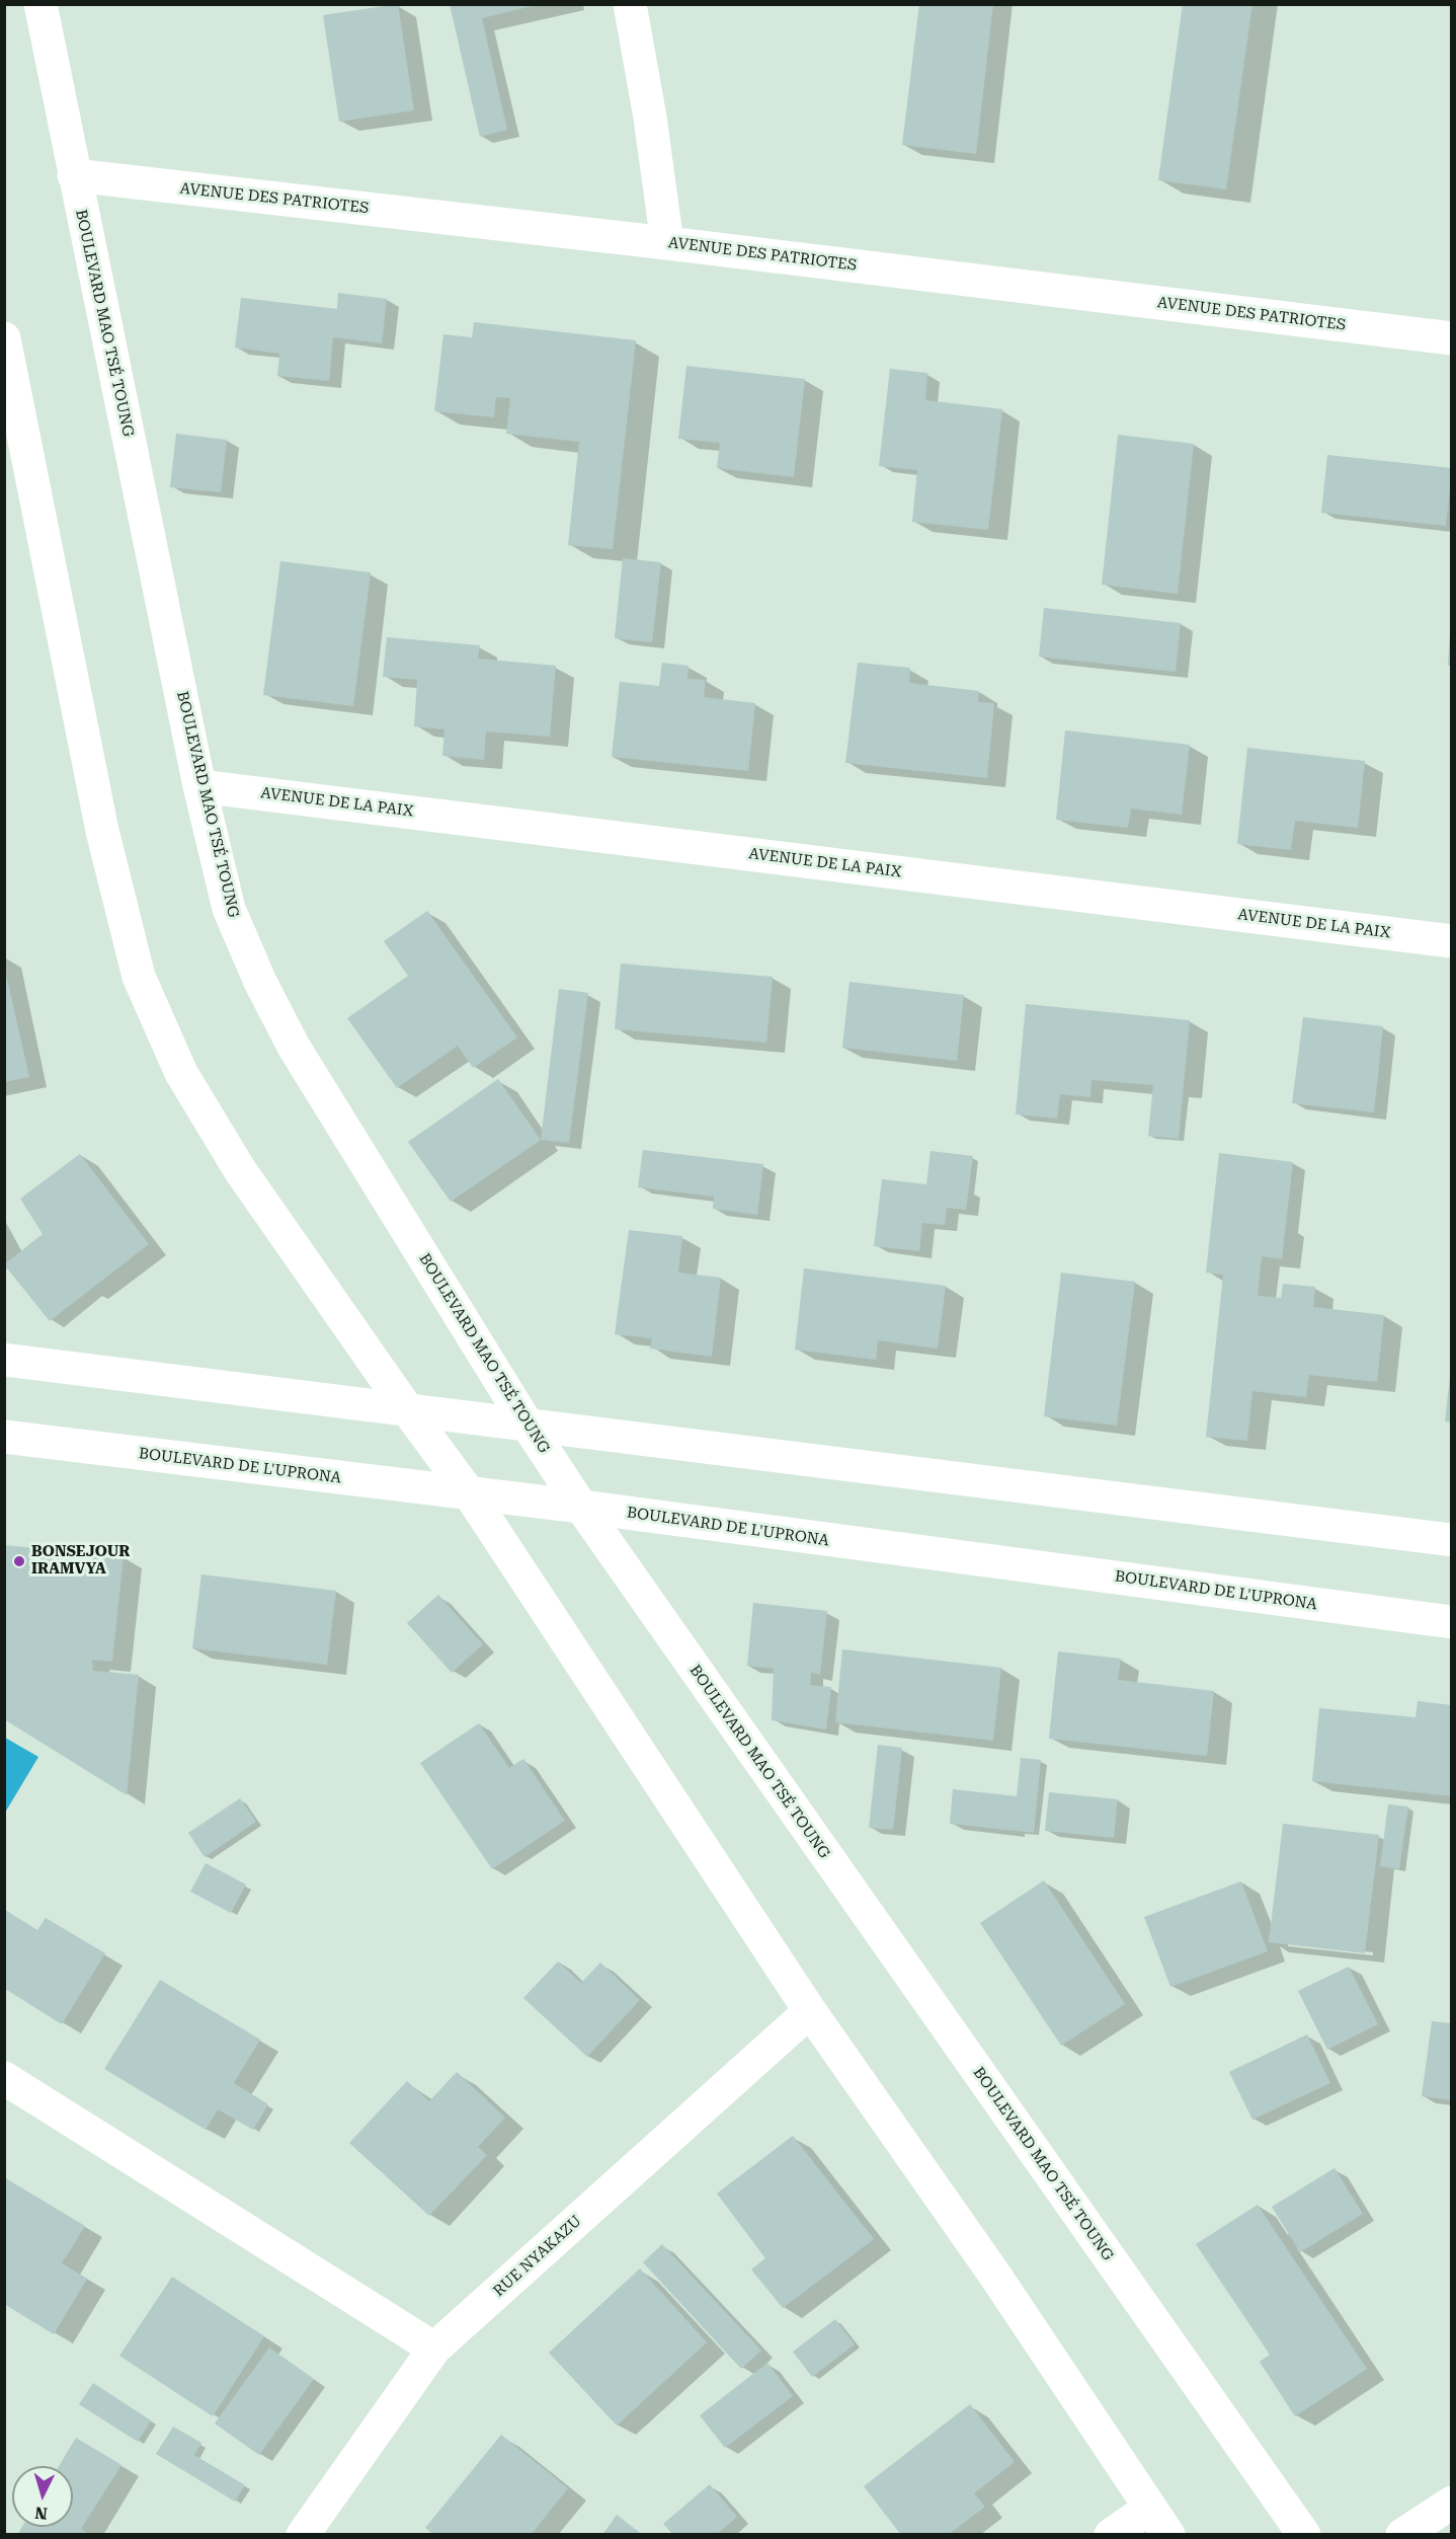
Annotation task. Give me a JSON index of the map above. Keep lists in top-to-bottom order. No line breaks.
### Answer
{"streets":{"street":["AVENUE DES PATRIOTES","BOULEVARD MAO TSÉ TOUNG","AVENUE DE LA PAIX","BOULEVARD DE L'UPRONA","RUE NYAKAZU"]},"crossings":[["AVENUE DES PATRIOTES","BOULEVARD MAO TSÉ TOUNG"],["BOULEVARD MAO TSÉ TOUNG","AVENUE DE LA PAIX"],["BOULEVARD MAO TSÉ TOUNG","BOULEVARD DE L'UPRONA"]],"places":["BONSEJOUR IRAMVYA"],"north":"bottom"}
